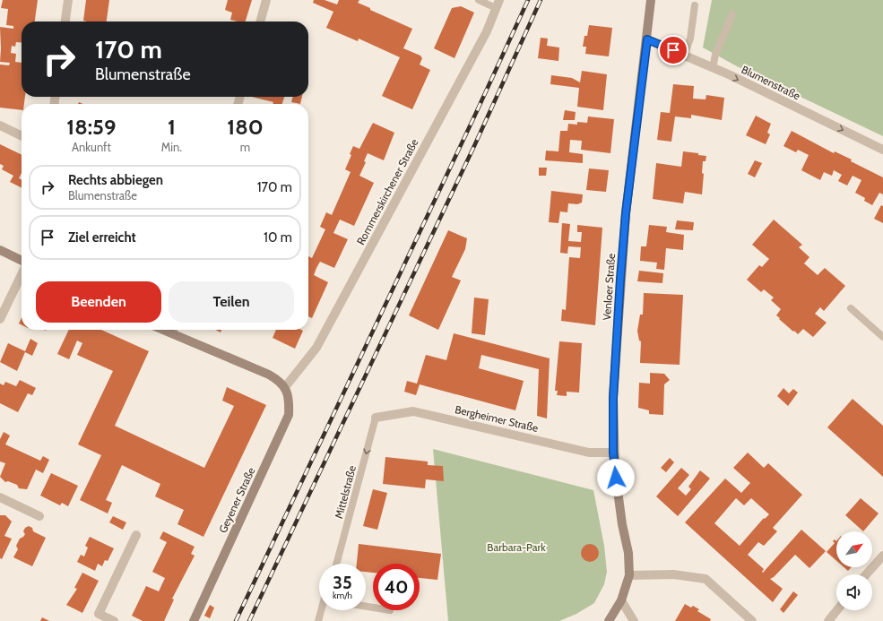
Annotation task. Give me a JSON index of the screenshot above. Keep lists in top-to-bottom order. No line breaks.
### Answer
{"streets":{"street":["Blumenstraße","Rommerskirchener Straße","Venloer Straße","Bergheimer Straße","Geyener Straße"],"lane":["Mittelstraße"]},"crossings":[["Blumenstraße","Venloer Straße"],["Rommerskirchener Straße","Geyener Straße"],["Venloer Straße","Bergheimer Straße"],["Bergheimer Straße","Mittelstraße"]],"one_way":["Blumenstraße","Mittelstraße"],"parks":["Barbara-Park"],"north":"top right","page":{"turn":["170 m","Blumenstraße"],"eta":["18:59","Ankunft","1","Min.","180","m"],"list":[{"name":"Rechts abbiegen","note":"Blumenstraße","value":"170 m"},{"name":"Ziel erreicht","value":"10 m"}],"buttons":["Beenden","Teilen"],"speed":"35 km/h","limit":"40"}}
